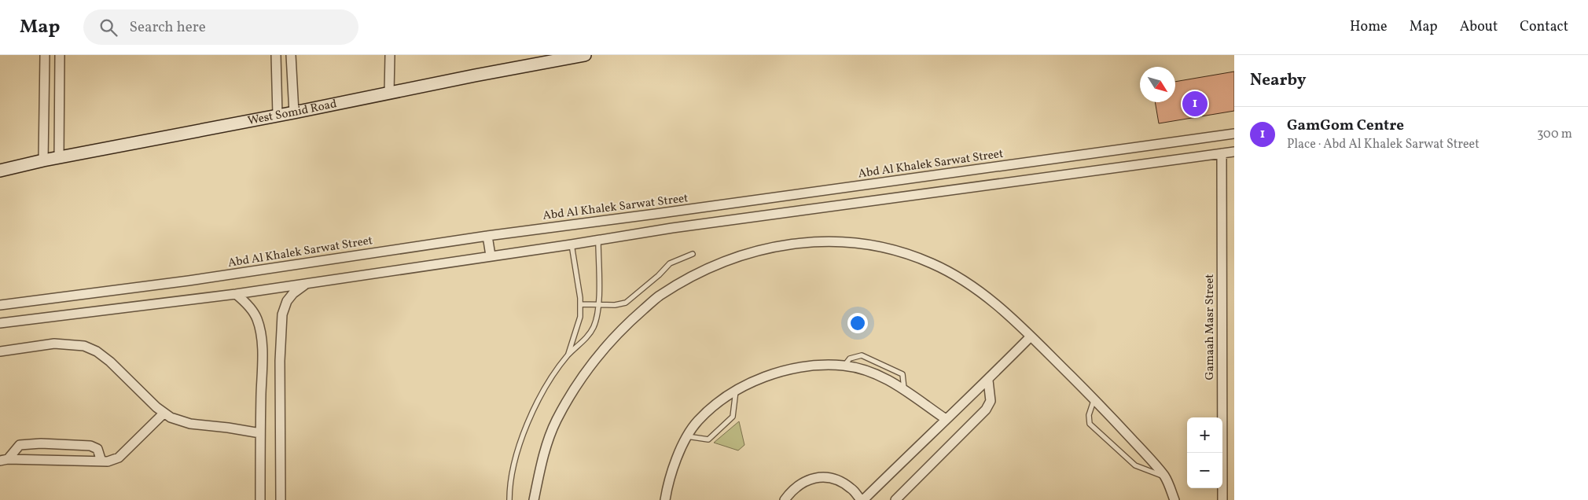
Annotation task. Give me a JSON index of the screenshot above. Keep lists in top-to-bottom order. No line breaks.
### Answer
{"streets":{"street":["West Somid Road","Abd Al Khalek Sarwat Street","Gamaah Masr Street"]},"north":"bottom right","page":{"header":"Map","search":"Search here","nav":["Home","Map","About","Contact"],"heading":"Nearby","pins":"1","list":[{"mark":"1","name":"GamGom Centre","note":"Place · Abd Al Khalek Sarwat Street","value":"300 m"}],"map_buttons":["+","−"]}}
